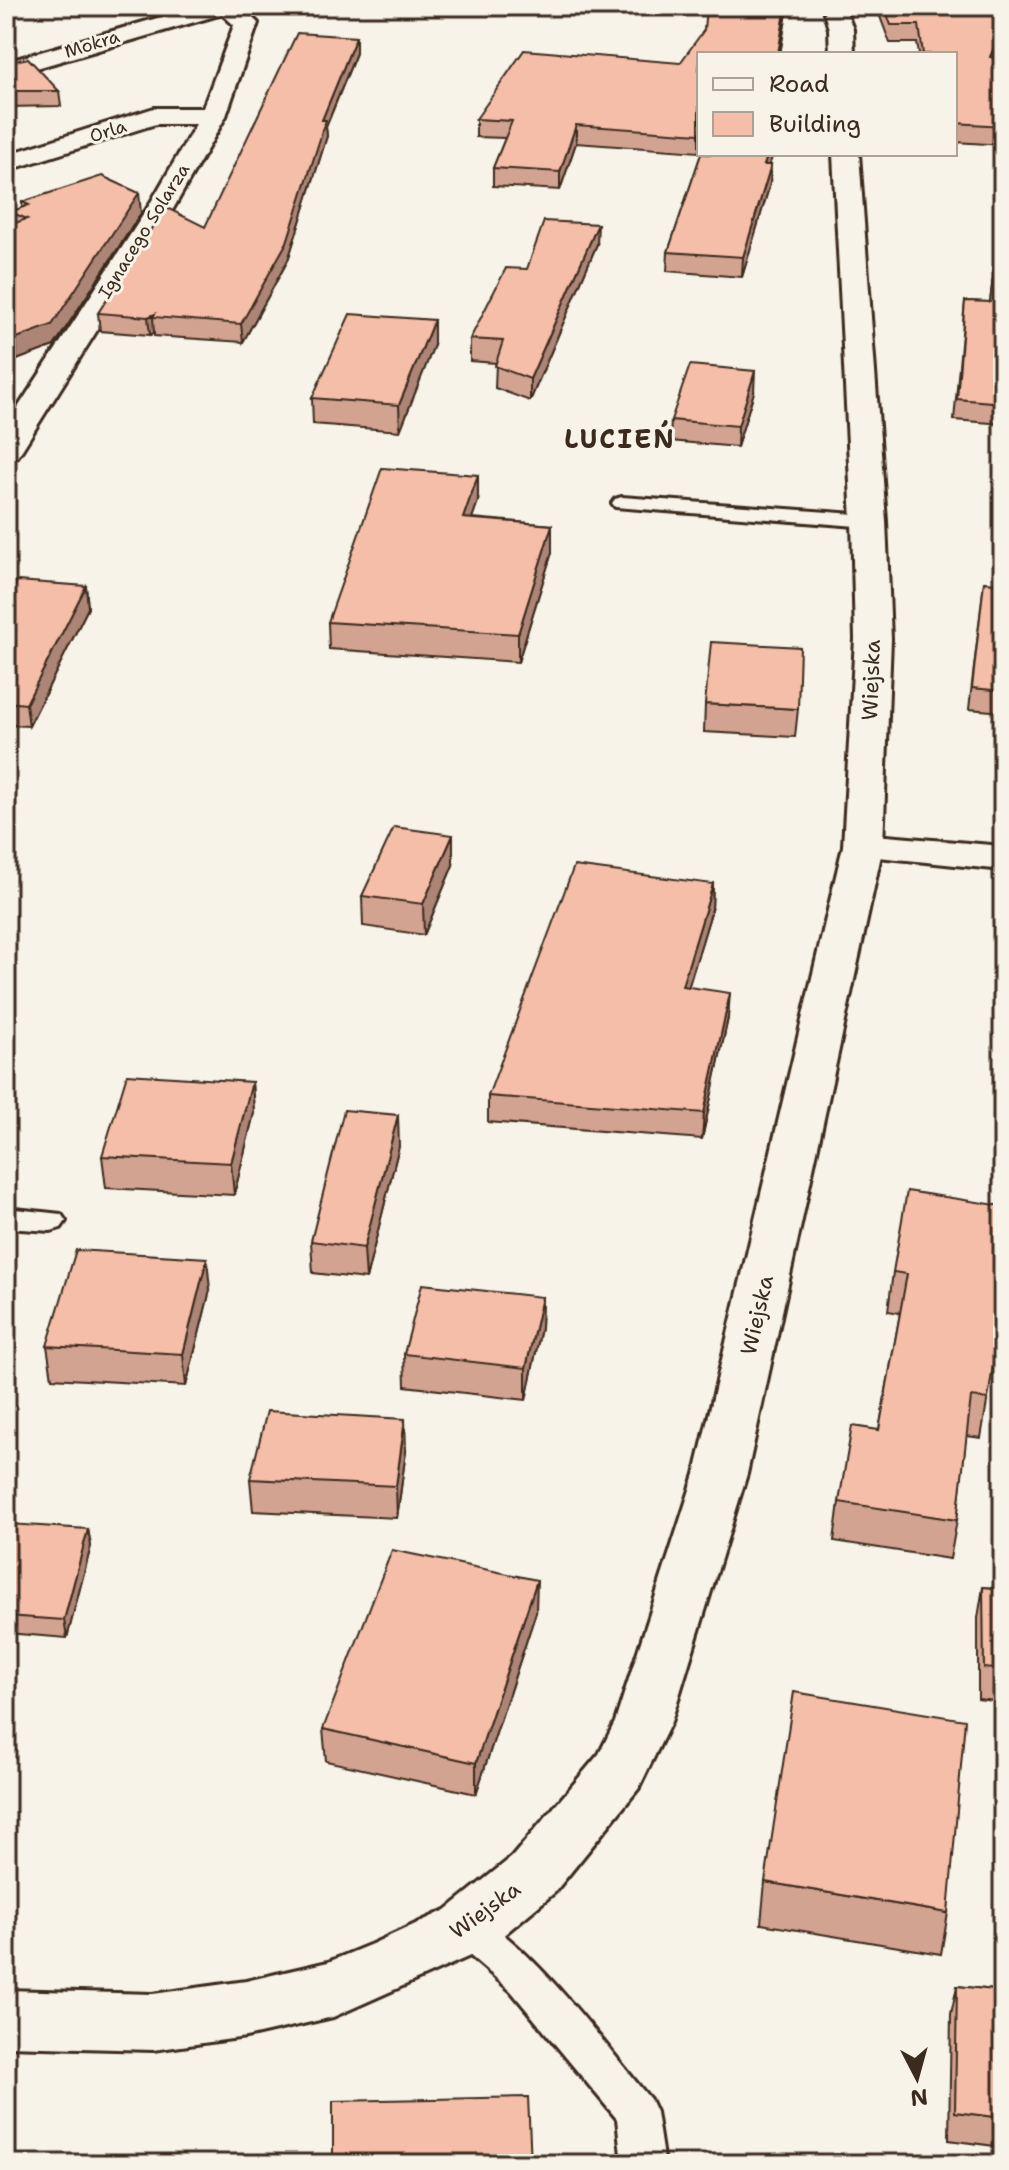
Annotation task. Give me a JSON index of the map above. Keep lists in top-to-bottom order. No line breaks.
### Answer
{"streets":{"street":["Mokra","Orla","Ignacego Solarza","Wiejska"]},"crossings":[["Mokra","Ignacego Solarza"],["Orla","Ignacego Solarza"]],"districts":["LUCIEŃ"],"legend":["Road","Building"],"north":"bottom"}
